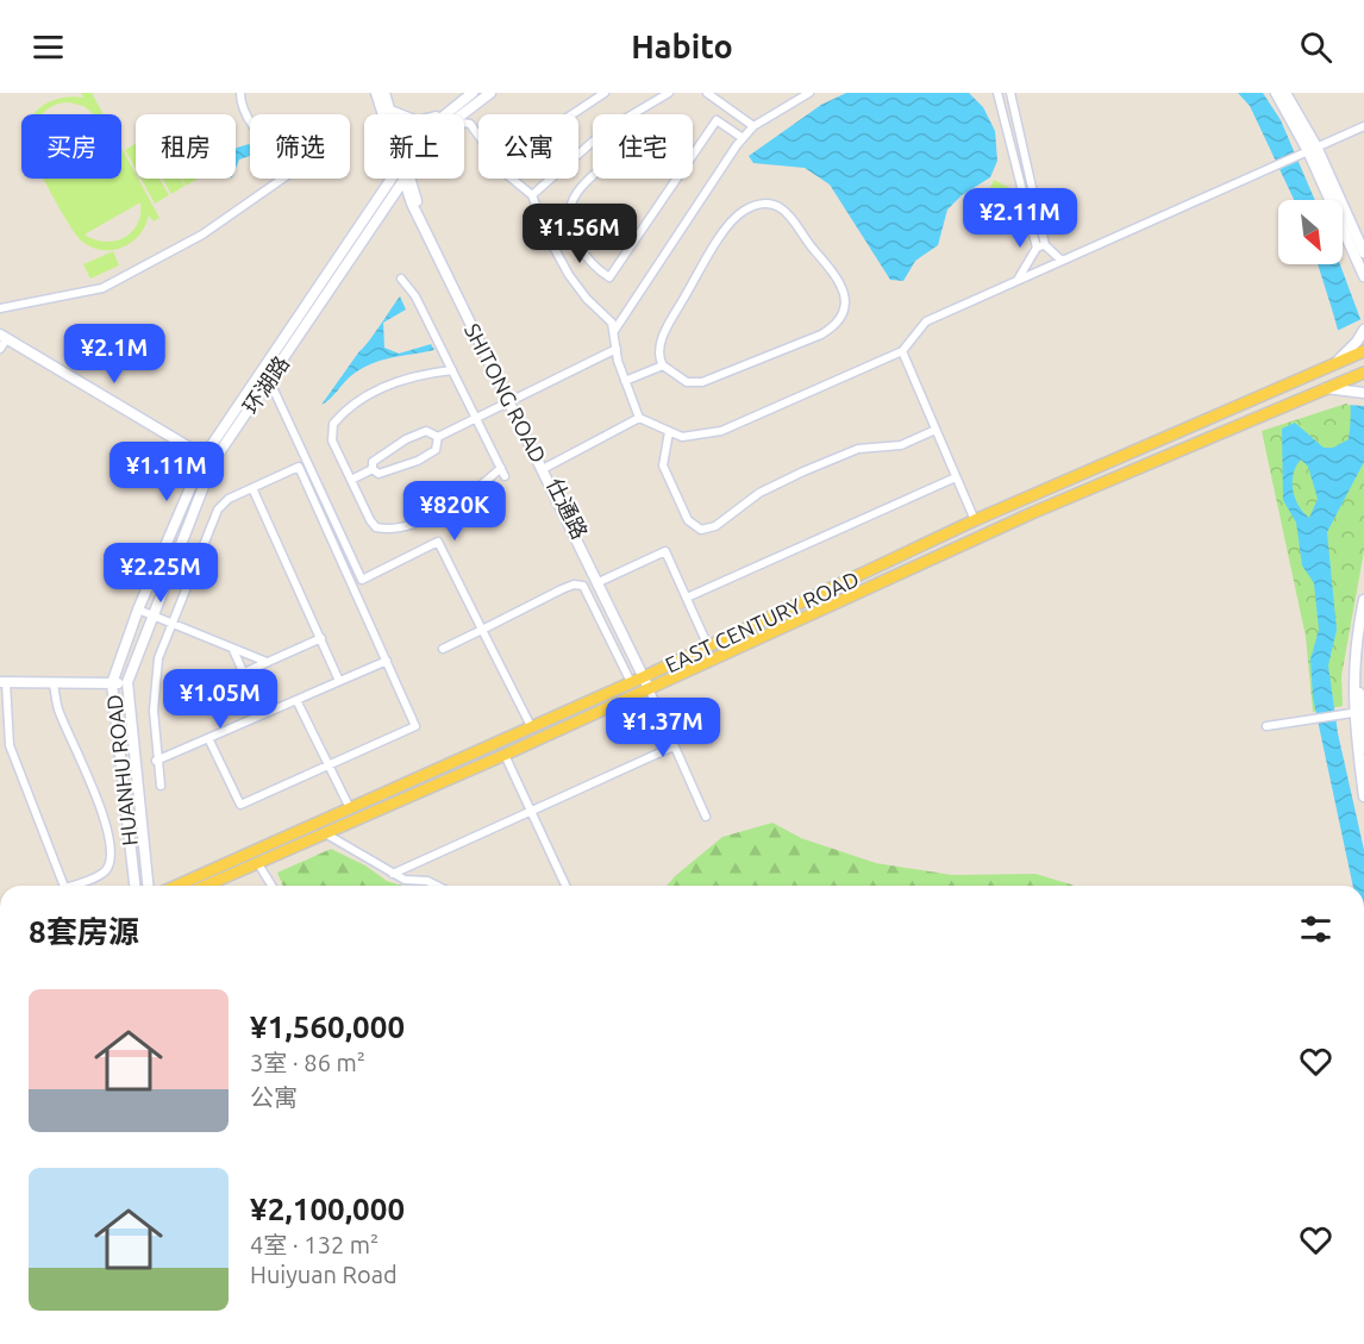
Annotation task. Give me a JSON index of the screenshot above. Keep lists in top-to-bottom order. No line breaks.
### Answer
{"streets":{"main road":["环湖路","SHITONG ROAD","EAST CENTURY ROAD","HUANHU ROAD"]},"crossings":[["环湖路","SHITONG ROAD"],["环湖路","HUANHU ROAD"]],"north":"bottom right","page":{"header":"Habito","chip":["买房","租房","筛选","新上","公寓","住宅"],"price":["¥2.11M","¥1.56M","¥2.1M","¥1.11M","¥820K","¥2.25M","¥1.05M","¥1.37M"],"heading":"8套房源","list":[{"name":"¥1,560,000","note":"3室 · 86 m² · 公寓"},{"name":"¥2,100,000","note":"4室 · 132 m² · Huiyuan Road"}]}}
